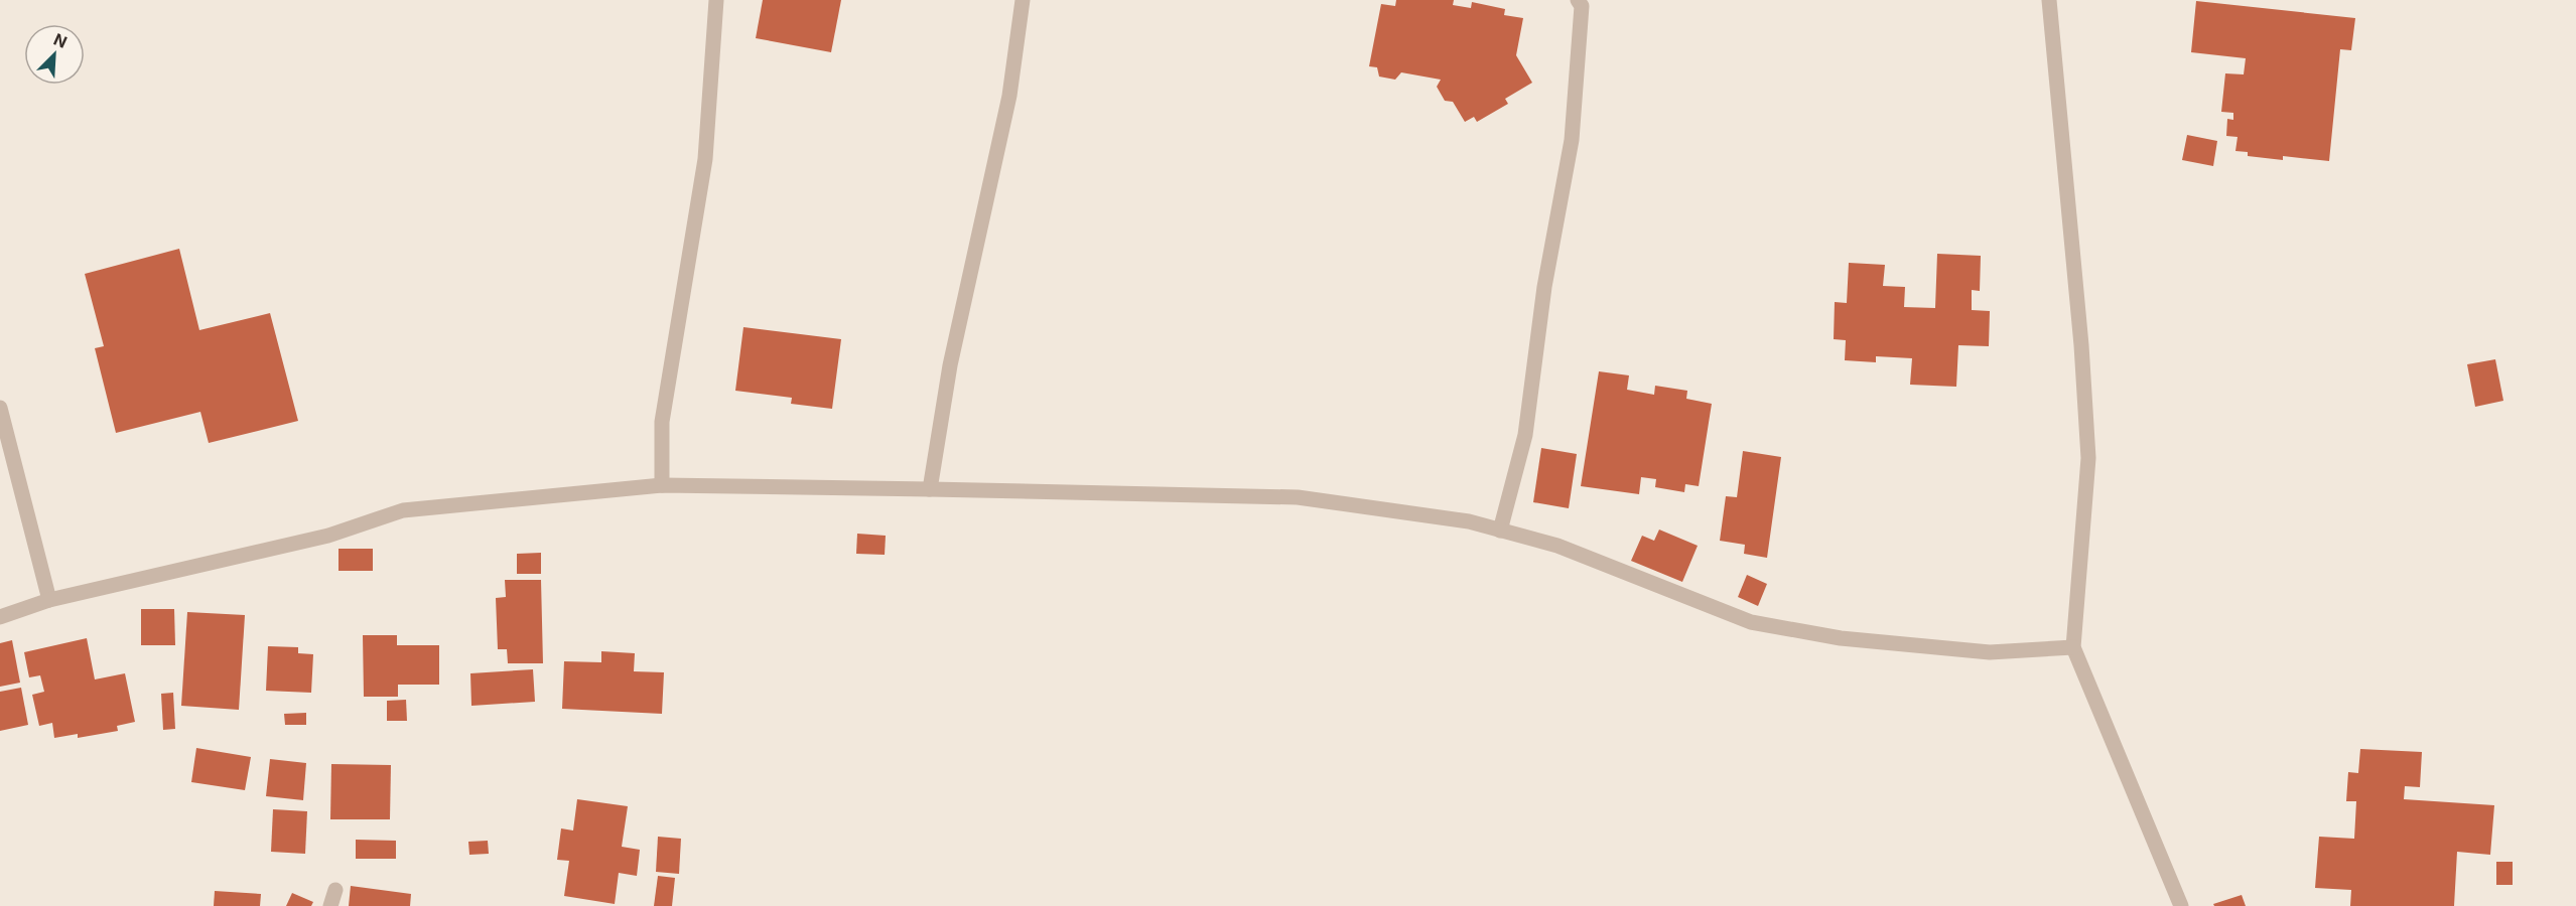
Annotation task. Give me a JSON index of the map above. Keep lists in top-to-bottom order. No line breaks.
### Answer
{"north":"top right"}
